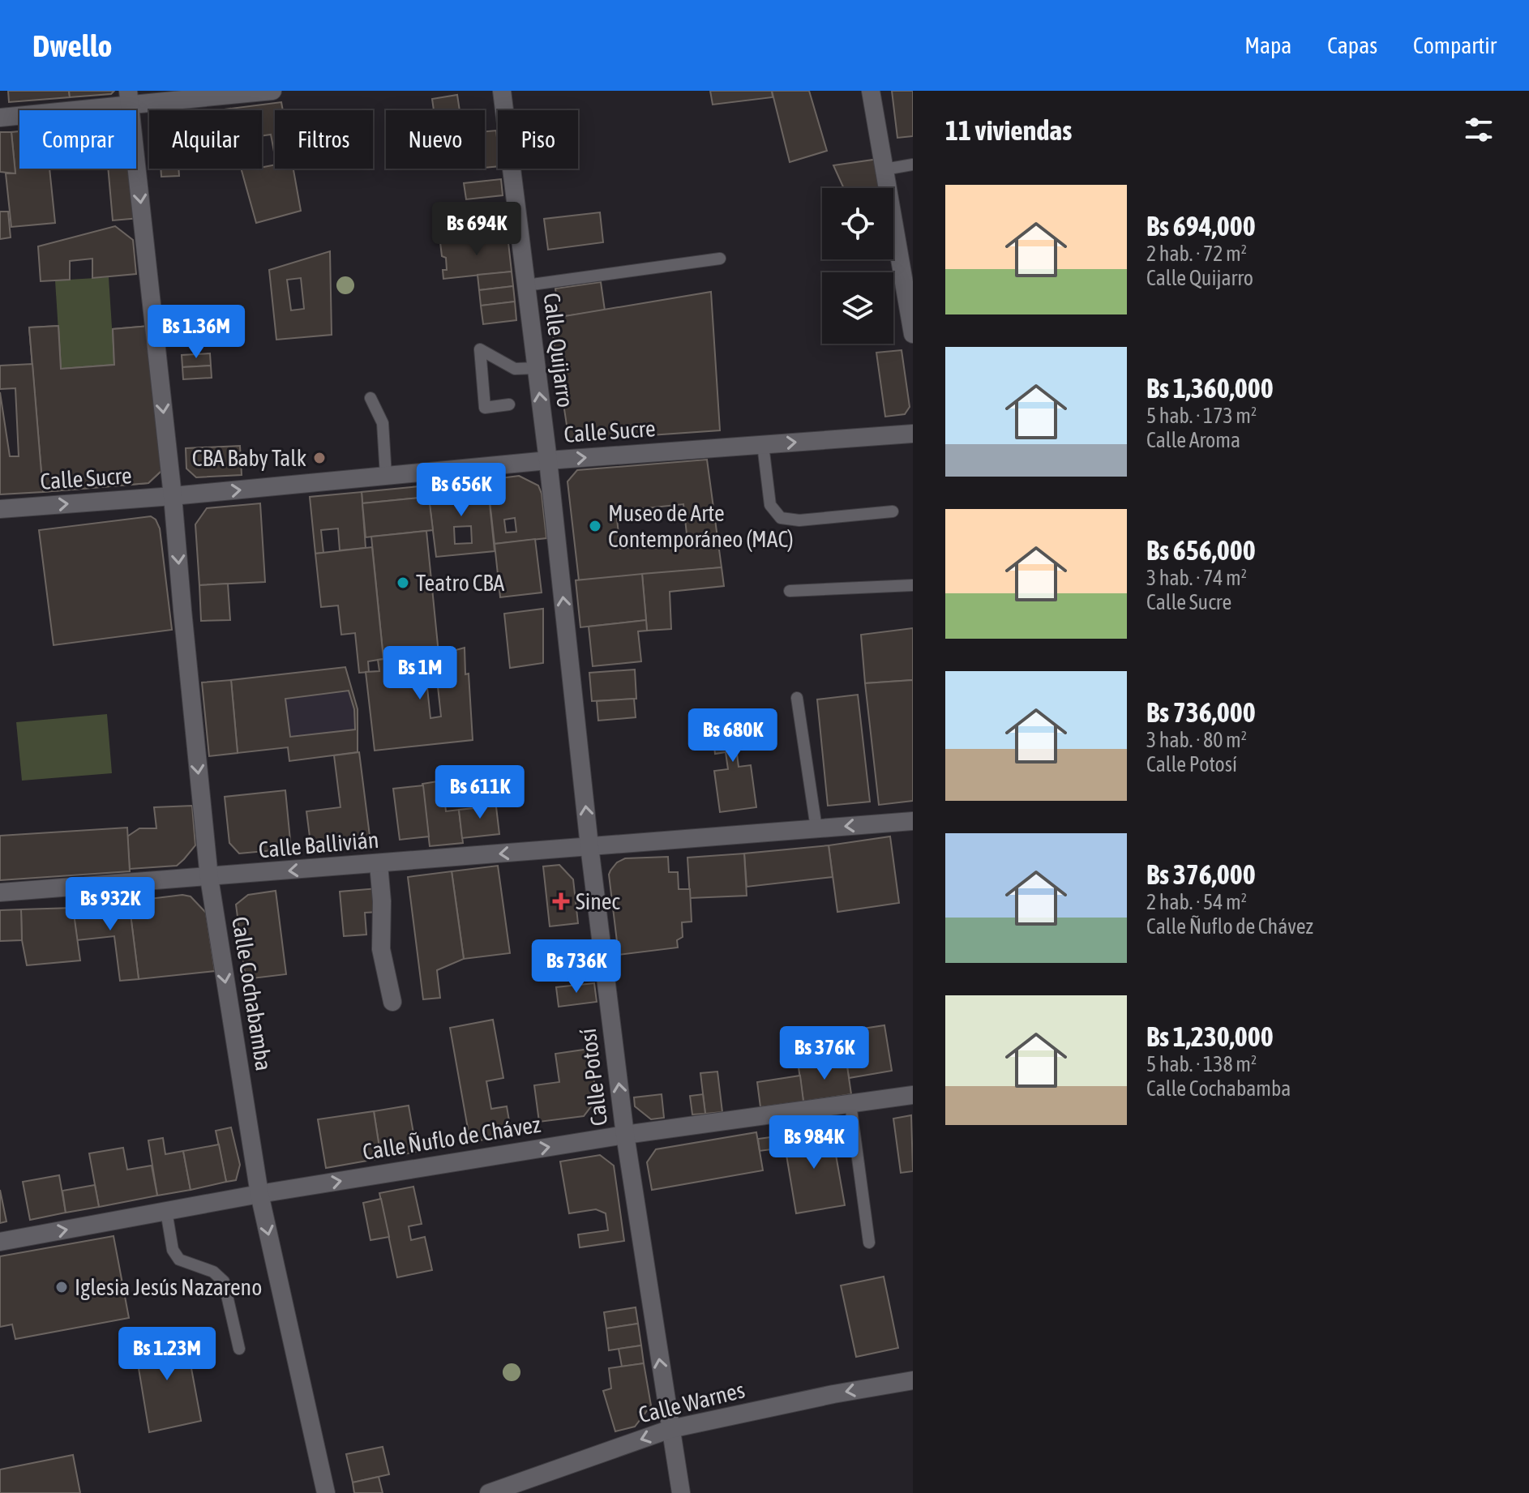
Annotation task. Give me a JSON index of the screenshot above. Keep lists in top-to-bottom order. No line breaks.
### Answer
{"streets":{"street":["Calle Quijarro","Calle Sucre","Calle Ballivián","Calle Cochabamba","Calle Potosí","Calle Ñuflo de Chávez","Calle Warnes"]},"crossings":[["Calle Quijarro","Calle Sucre"],["Calle Quijarro","Calle Potosí"],["Calle Sucre","Calle Cochabamba"],["Calle Sucre","Calle Potosí"],["Calle Ballivián","Calle Cochabamba"],["Calle Ballivián","Calle Potosí"],["Calle Cochabamba","Calle Ñuflo de Chávez"],["Calle Potosí","Calle Ñuflo de Chávez"],["Calle Potosí","Calle Warnes"]],"one_way":["Calle Sucre","Calle Ballivián","Calle Cochabamba","Calle Potosí","Calle Ñuflo de Chávez","Calle Warnes"],"places":{"other":["CBA Baby Talk","Museo de Arte Contemporáneo (MAC)","Teatro CBA","Iglesia Jesús Nazareno"],"health":["Sinec"]},"page":{"header":"Dwello","nav":["Mapa","Capas","Compartir"],"heading":"11 viviendas","chip":["Comprar","Alquilar","Filtros","Nuevo","Piso"],"list":[{"name":"Bs 694,000","note":"2 hab. · 72 m² · Calle Quijarro"},{"name":"Bs 1,360,000","note":"5 hab. · 173 m² · Calle Aroma"},{"name":"Bs 656,000","note":"3 hab. · 74 m² · Calle Sucre"},{"name":"Bs 736,000","note":"3 hab. · 80 m² · Calle Potosí"},{"name":"Bs 376,000","note":"2 hab. · 54 m² · Calle Ñuflo de Chávez"},{"name":"Bs 1,230,000","note":"5 hab. · 138 m² · Calle Cochabamba"}],"price":["Bs 694K","Bs 1.36M","Bs 656K","Bs 1M","Bs 680K","Bs 611K","Bs 932K","Bs 736K","Bs 376K","Bs 984K","Bs 1.23M"]}}
